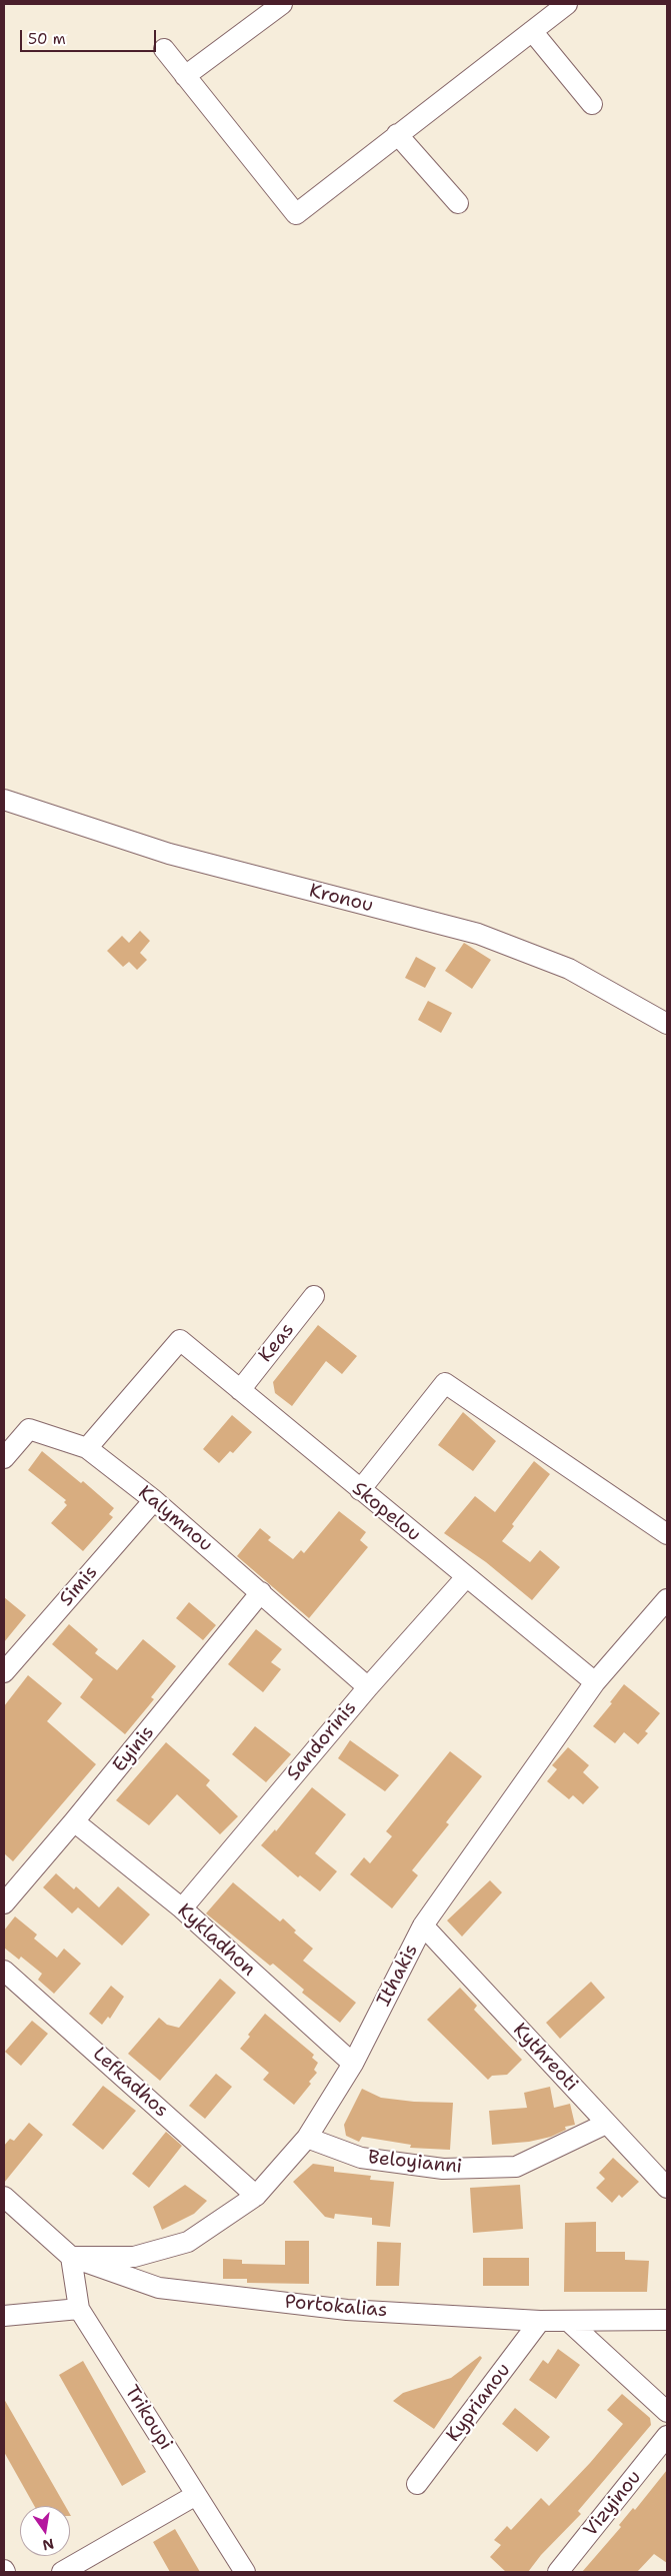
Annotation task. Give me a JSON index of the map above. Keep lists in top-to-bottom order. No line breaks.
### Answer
{"streets":{"street":["Kronou","Keas","Skopelou","Kalymnou","Simis","Sandorinis","Eyinis","Kykladhon","Ithakis","Kythreoti","Lefkadhos","Beloyianni","Portokalias","Kyprianou","Trikoupi","Vizyinou"]},"crossings":[["Keas","Skopelou"],["Skopelou","Kalymnou"],["Skopelou","Sandorinis"],["Skopelou","Ithakis"],["Kalymnou","Simis"],["Kalymnou","Sandorinis"],["Kalymnou","Eyinis"],["Sandorinis","Kykladhon"],["Eyinis","Kykladhon"],["Kykladhon","Ithakis"],["Ithakis","Kythreoti"],["Ithakis","Lefkadhos"],["Ithakis","Beloyianni"],["Ithakis","Portokalias"],["Ithakis","Trikoupi"],["Kythreoti","Beloyianni"],["Portokalias","Kyprianou"],["Portokalias","Trikoupi"]],"scale_bar":"50 m","north":"bottom"}
